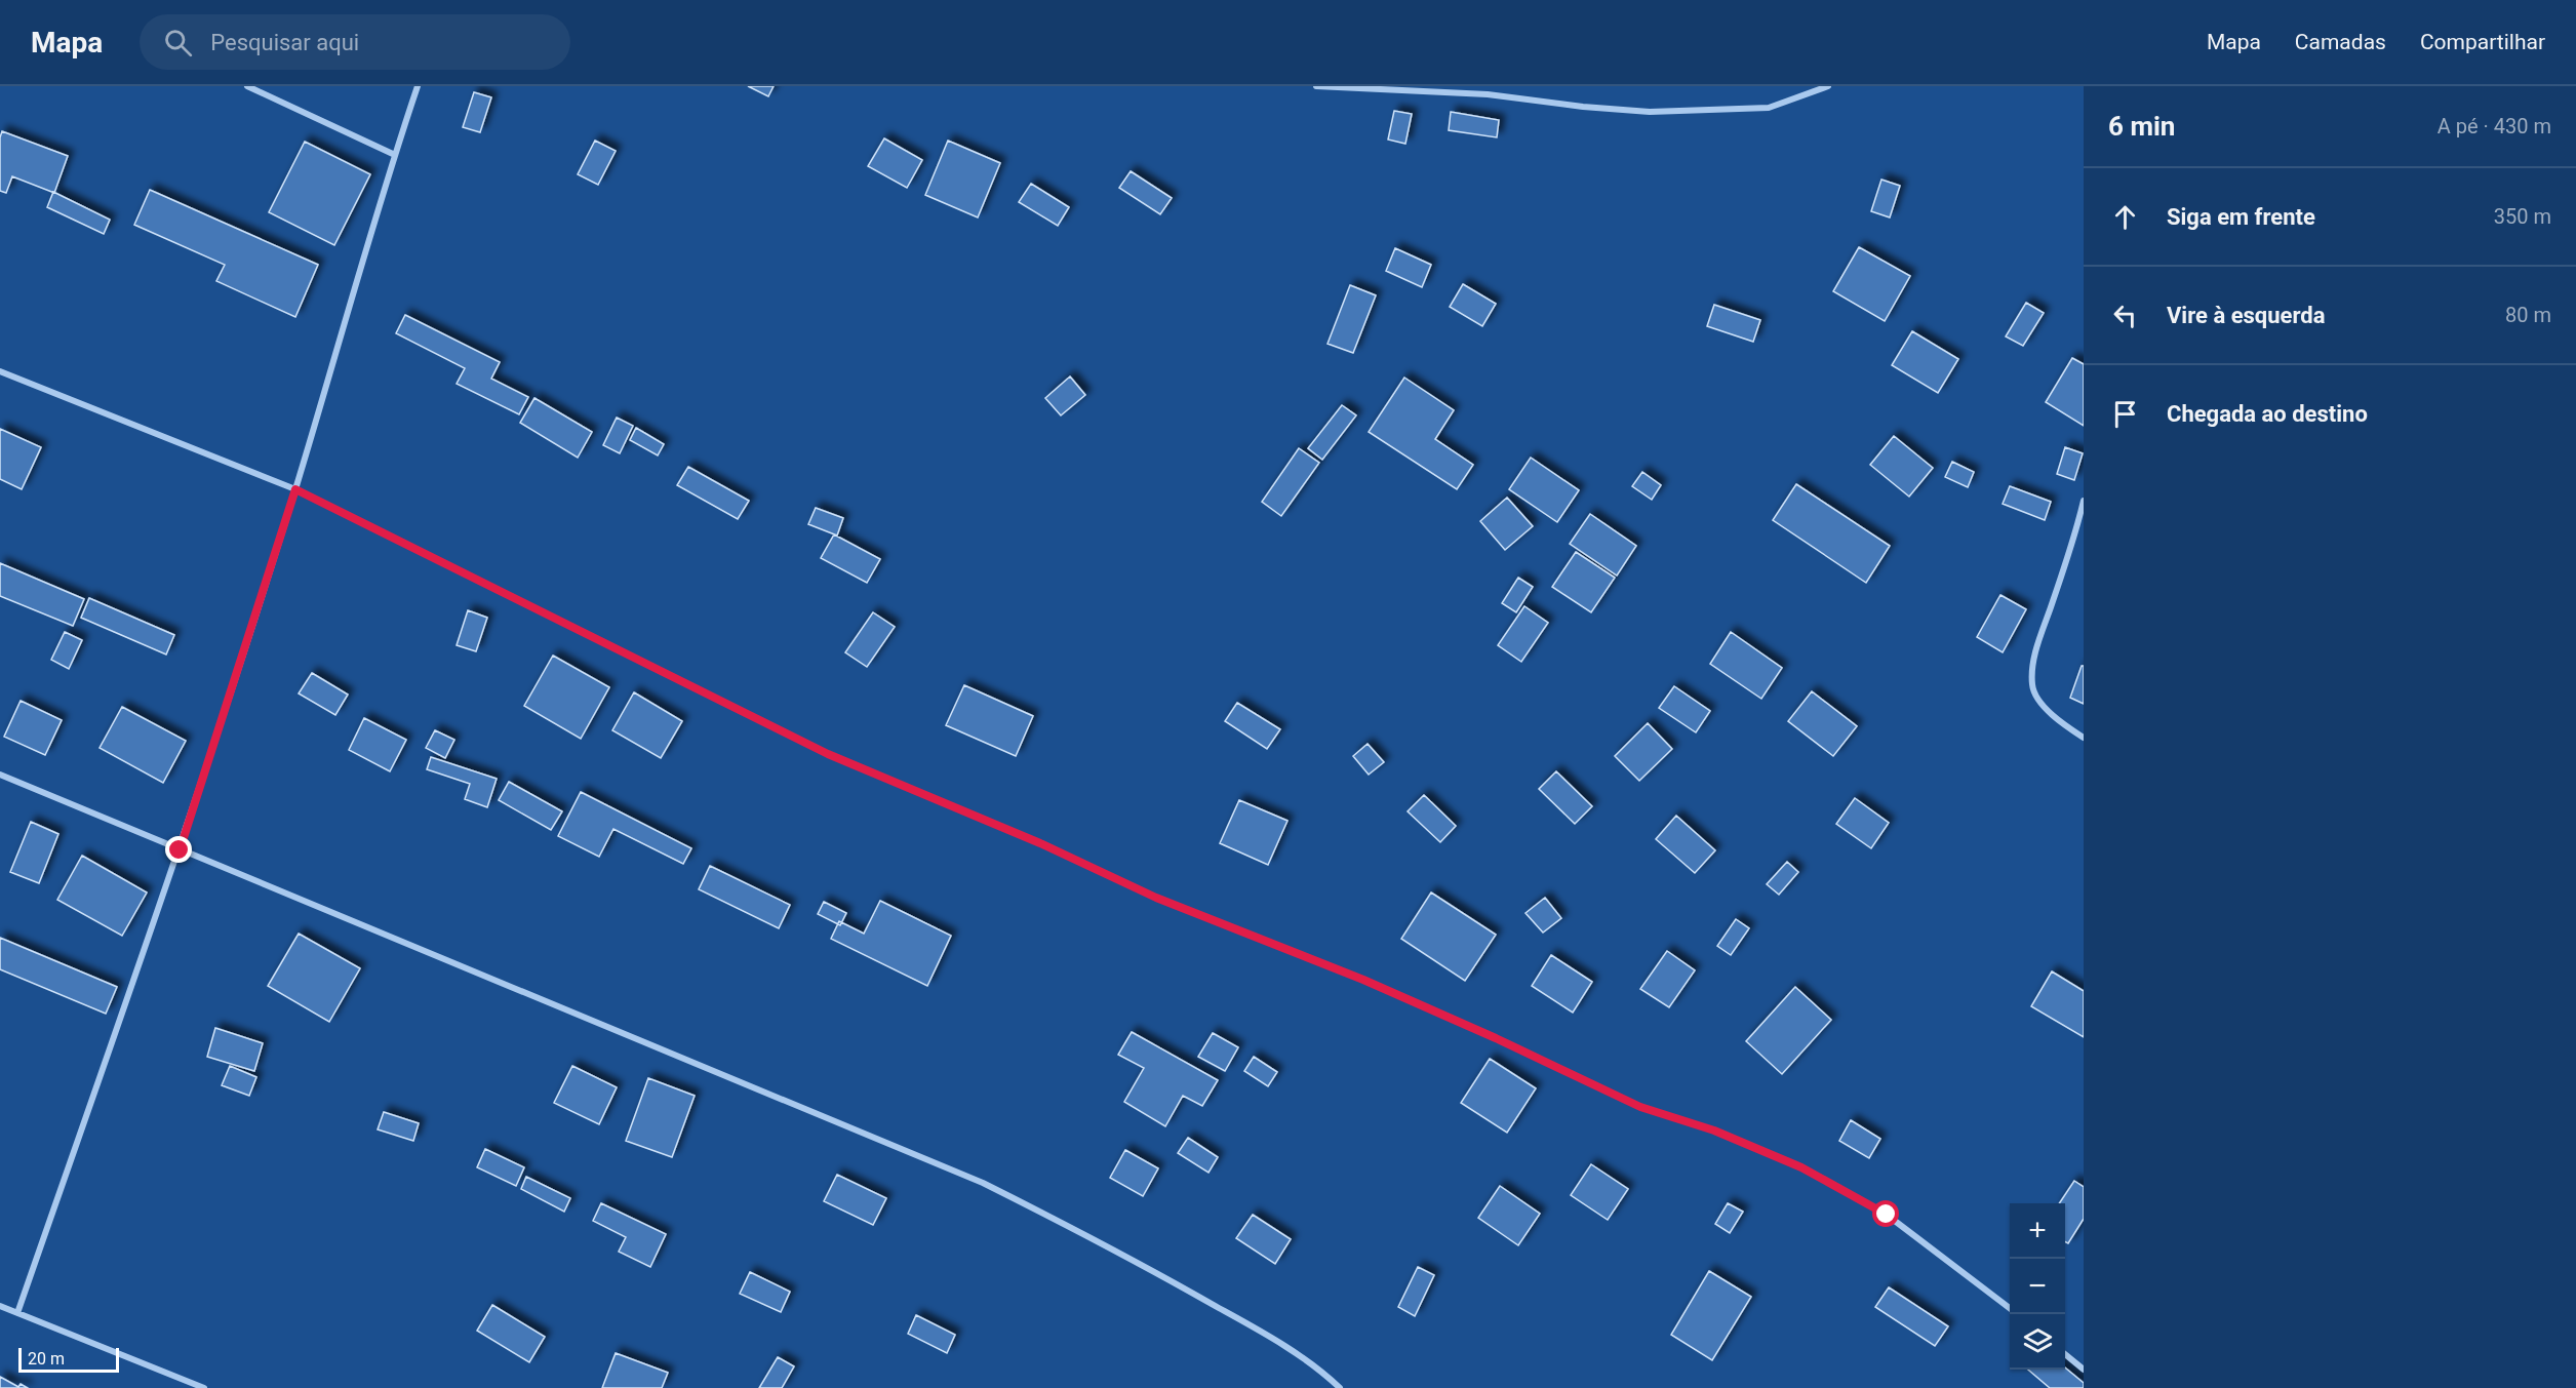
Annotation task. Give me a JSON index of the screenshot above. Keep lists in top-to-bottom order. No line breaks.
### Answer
{"scale_bar":"20 m","page":{"header":"Mapa","search":"Pesquisar aqui","nav":["Mapa","Camadas","Compartilhar"],"heading":["6 min","A pé · 430 m"],"list":[["Siga em frente","350 m"],["Vire à esquerda","80 m"],"Chegada ao destino"],"map_buttons":["+","−"],"scale":"20 m"}}
